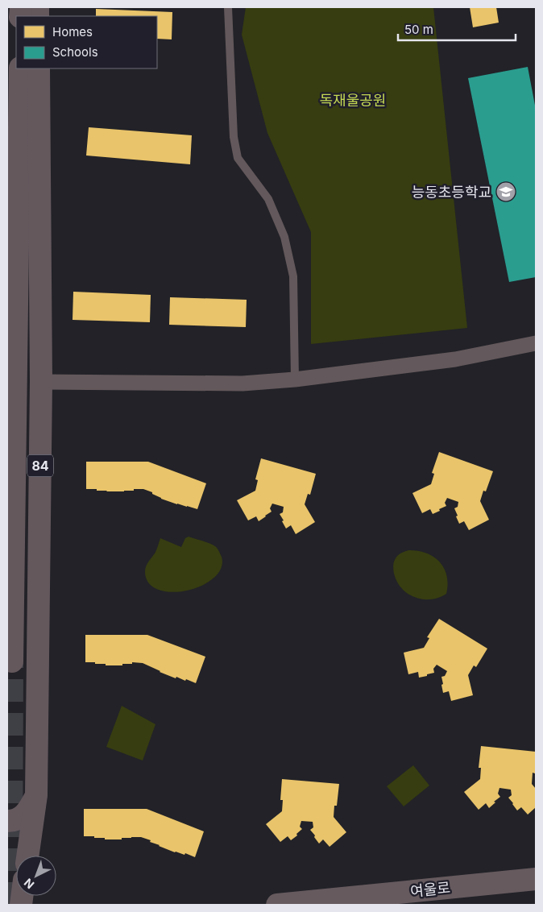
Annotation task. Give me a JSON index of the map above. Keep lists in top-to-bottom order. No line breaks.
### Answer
{"streets":{"main road":["84"],"street":["여울로"]},"parks":["독재울공원"],"places":{"school or university":["능동초등학교"]},"legend":["Homes","Schools"],"scale_bar":"50 m","north":"bottom left"}
